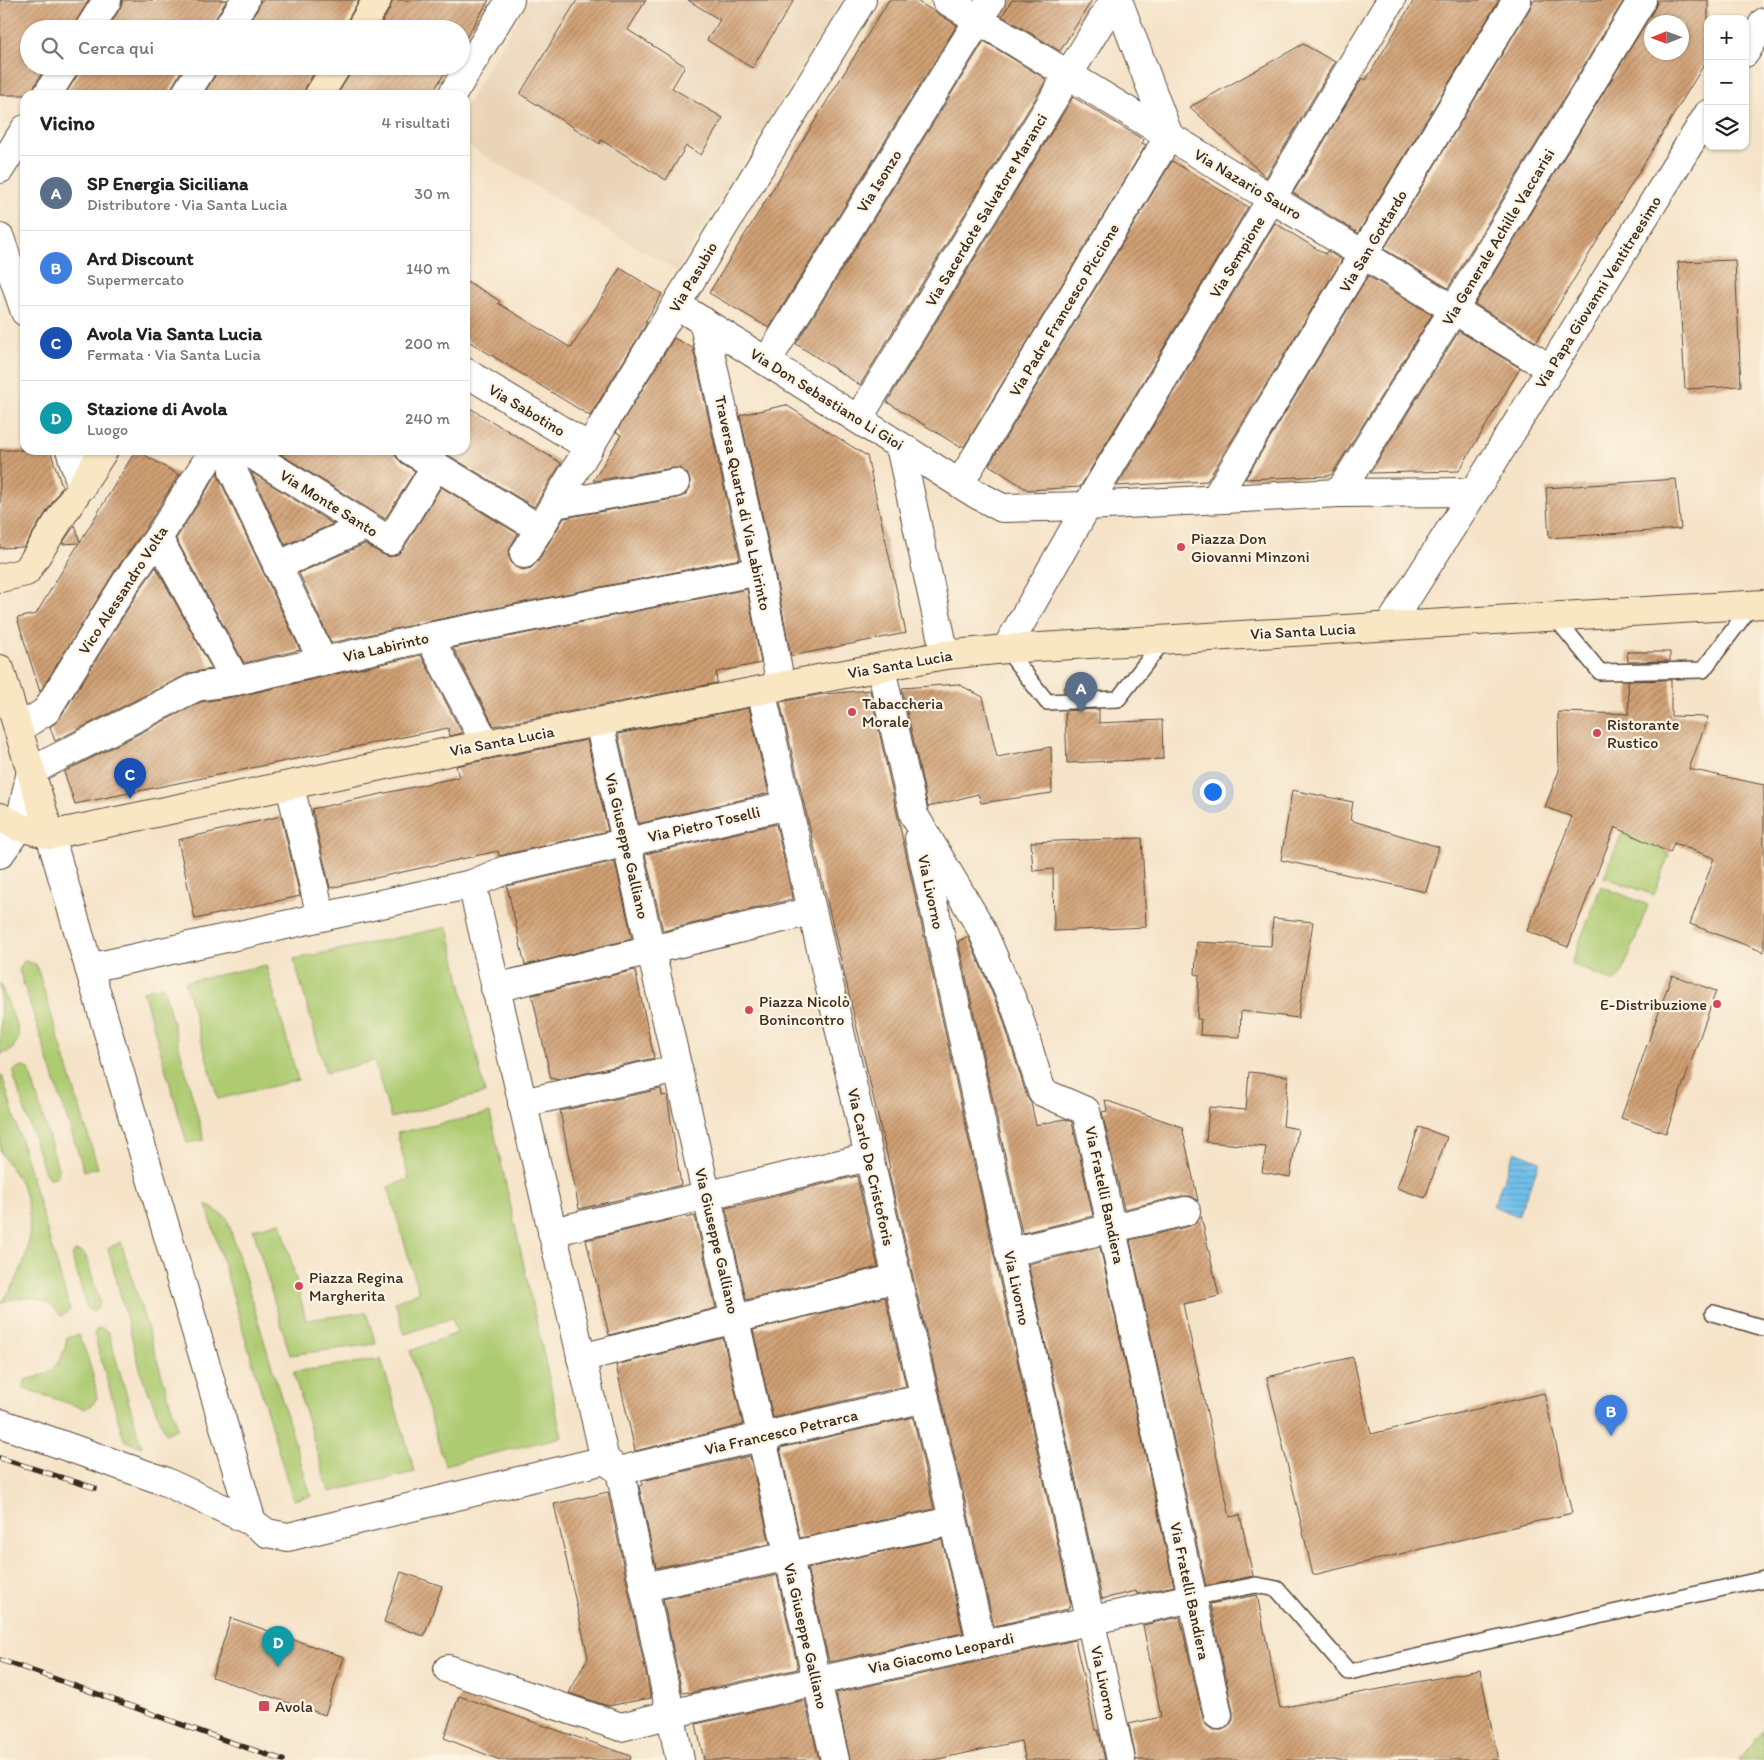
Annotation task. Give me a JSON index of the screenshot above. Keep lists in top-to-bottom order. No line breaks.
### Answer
{"streets":{"main road":["Via Santa Lucia"],"street":["Via Isonzo","Via Nazario Sauro","Via Sacerdote Salvatore Maranci","Via Generale Achille Vaccarisi","Via San Gottardo","Via Sempione","Via Pasubio","Via Papa Giovanni Ventitreesimo","Via Padre Francesco Piccione","Via Don Sebastiano Li Gioi","Via Sabotino","Via Monte Santo","Traversa Quarta di Via Labirinto","Vico Alessandro Volta","Via Labirinto","Via Pietro Toselli","Via Giuseppe Galliano","Via Livorno","Via Carlo De Cristoforis","Via Fratelli Bandiera","Via Francesco Petrarca","Via Giacomo Leopardi"]},"crossings":[["Via Isonzo","Via Nazario Sauro"],["Via Isonzo","Via Don Sebastiano Li Gioi"],["Via Nazario Sauro","Via Sacerdote Salvatore Maranci"],["Via Nazario Sauro","Via Generale Achille Vaccarisi"],["Via Nazario Sauro","Via San Gottardo"],["Via Nazario Sauro","Via Sempione"],["Via Nazario Sauro","Via Papa Giovanni Ventitreesimo"],["Via Nazario Sauro","Via Padre Francesco Piccione"],["Via Sacerdote Salvatore Maranci","Via Don Sebastiano Li Gioi"],["Via Generale Achille Vaccarisi","Via Don Sebastiano Li Gioi"],["Via San Gottardo","Via Don Sebastiano Li Gioi"],["Via Sempione","Via Don Sebastiano Li Gioi"],["Via Sempione","Via Santa Lucia"],["Via Pasubio","Via Don Sebastiano Li Gioi"],["Via Pasubio","Via Sabotino"],["Via Papa Giovanni Ventitreesimo","Via Don Sebastiano Li Gioi"],["Via Papa Giovanni Ventitreesimo","Via Santa Lucia"],["Via Padre Francesco Piccione","Via Don Sebastiano Li Gioi"],["Via Don Sebastiano Li Gioi","Traversa Quarta di Via Labirinto"],["Traversa Quarta di Via Labirinto","Via Santa Lucia"],["Traversa Quarta di Via Labirinto","Via Labirinto"],["Traversa Quarta di Via Labirinto","Via Carlo De Cristoforis"],["Via Santa Lucia","Via Giuseppe Galliano"],["Via Santa Lucia","Via Carlo De Cristoforis"],["Via Santa Lucia","Via Fratelli Bandiera"],["Via Pietro Toselli","Via Giuseppe Galliano"],["Via Pietro Toselli","Via Carlo De Cristoforis"],["Via Giuseppe Galliano","Via Francesco Petrarca"],["Via Giuseppe Galliano","Via Giacomo Leopardi"],["Via Livorno","Via Fratelli Bandiera"],["Via Livorno","Via Giacomo Leopardi"],["Via Carlo De Cristoforis","Via Francesco Petrarca"],["Via Carlo De Cristoforis","Via Giacomo Leopardi"],["Via Fratelli Bandiera","Via Giacomo Leopardi"]],"places":{"other":["Piazza Don Giovanni Minzoni","Tabaccheria Morale","Ristorante Rustico","E-Distribuzione","Piazza Nicolò Bonincontro","Piazza Regina Margherita"],"transit":["Avola"]},"north":"left","page":{"map_buttons":["+","−"],"search":"Cerca qui","heading":["Vicino","4 risultati"],"list":[{"mark":"A","name":"SP Energia Siciliana","note":"Distributore · Via Santa Lucia","value":"30 m"},{"mark":"B","name":"Ard Discount","note":"Supermercato","value":"140 m"},{"mark":"C","name":"Avola Via Santa Lucia","note":"Fermata · Via Santa Lucia","value":"200 m"},{"mark":"D","name":"Stazione di Avola","note":"Luogo","value":"240 m"}],"pins":["A","C","B","D"]}}
